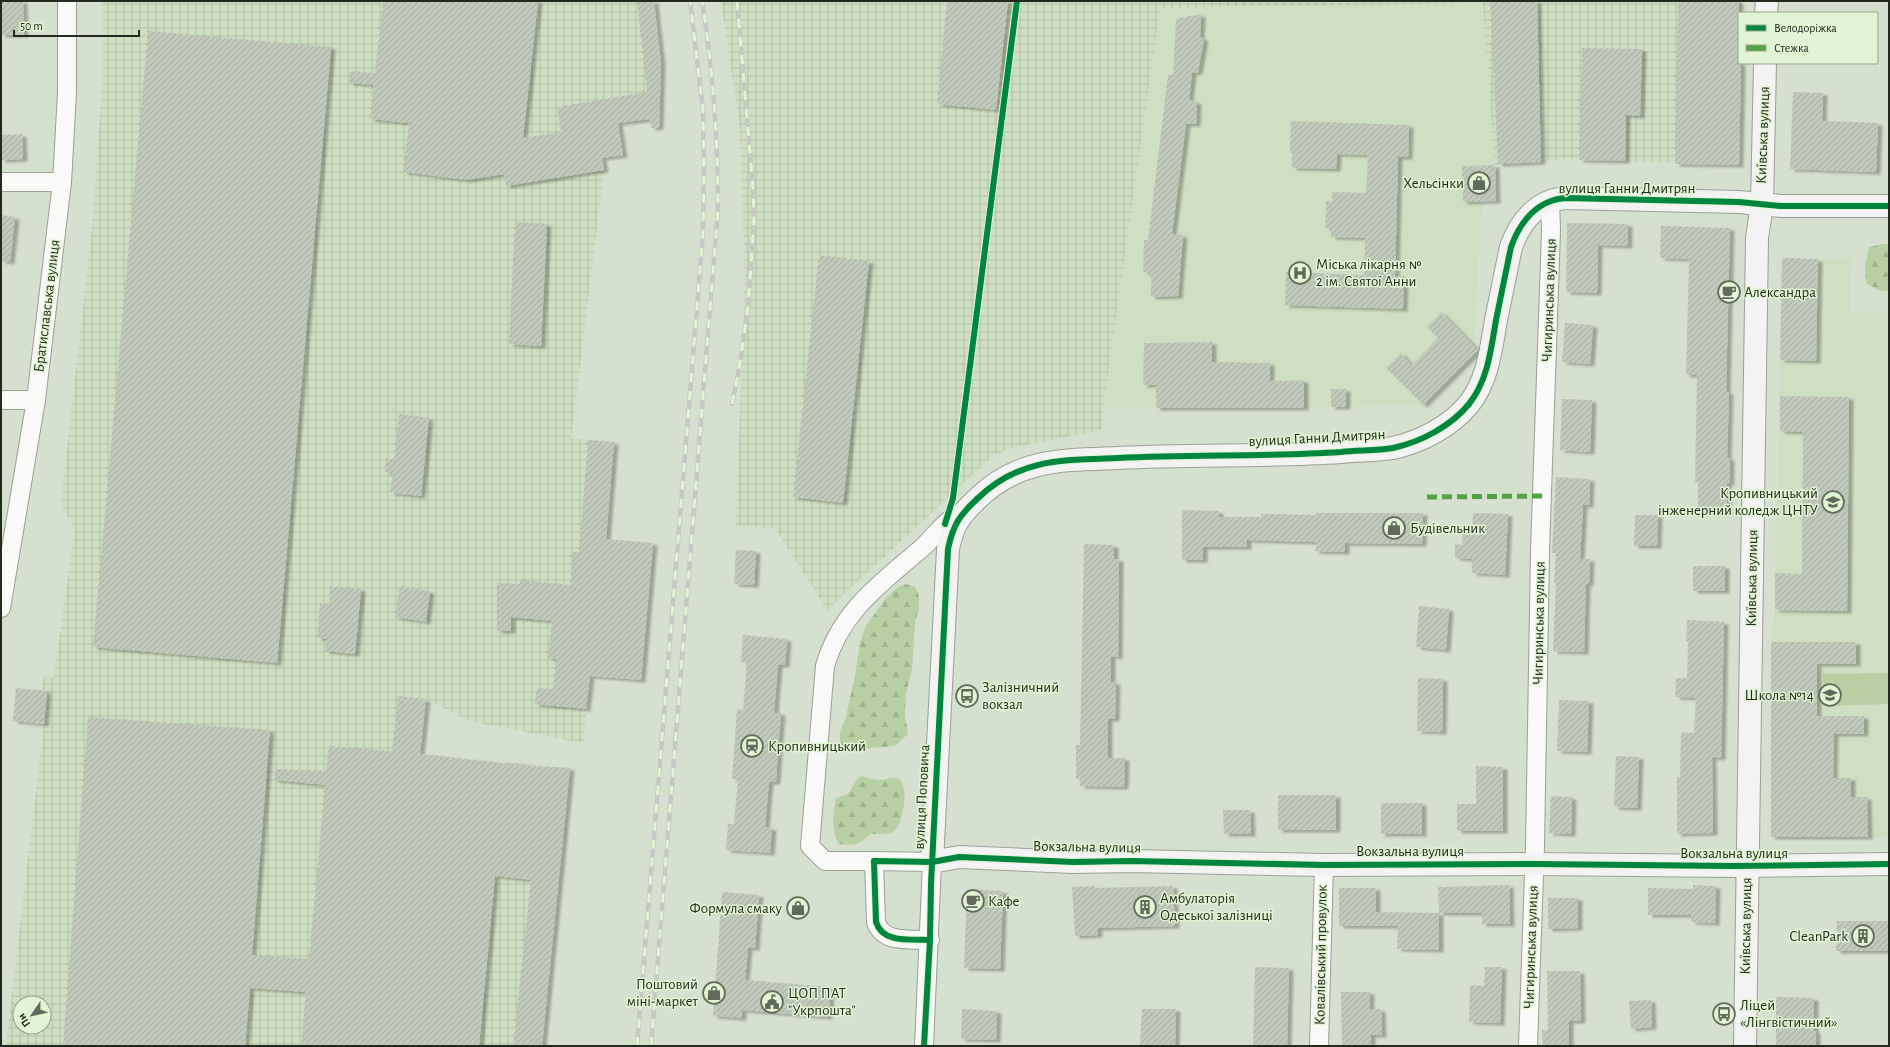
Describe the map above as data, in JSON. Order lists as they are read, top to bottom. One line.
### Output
{"streets":{"street":["Київська вулиця","вулиця Ганни Дмитрян","Чигиринська вулиця","Братиславська вулиця","вулиця Поповича","Вокзальна вулиця","Ковалівський провулок"]},"crossings":[["Київська вулиця","вулиця Ганни Дмитрян"],["Київська вулиця","Вокзальна вулиця"],["вулиця Ганни Дмитрян","Чигиринська вулиця"],["вулиця Ганни Дмитрян","вулиця Поповича"],["Чигиринська вулиця","Вокзальна вулиця"],["вулиця Поповича","Вокзальна вулиця"],["Вокзальна вулиця","Ковалівський провулок"]],"places":{"shop":["Хельсінки","Будівельник","Формула смаку","Поштовий міні-маркет"],"hospital":["Міська лікарня № 2 ім. Святої Анни"],"cafe":["Александра","Кафе"],"school or university":["Кропивницький інженерний коледж ЦНТУ","Школа №14"],"bus stop":["Залізничний вокзал","Ліцей «Лінгвістичний»"],"station":["Кропивницький"],"building":["Амбулаторія Одеської залізниці","CleanPark"],"public building":["ЦОП ПАТ \"Укрпошта\""]},"legend":["Велодоріжка","Стежка"],"scale_bar":"50 m","north":"bottom left"}
